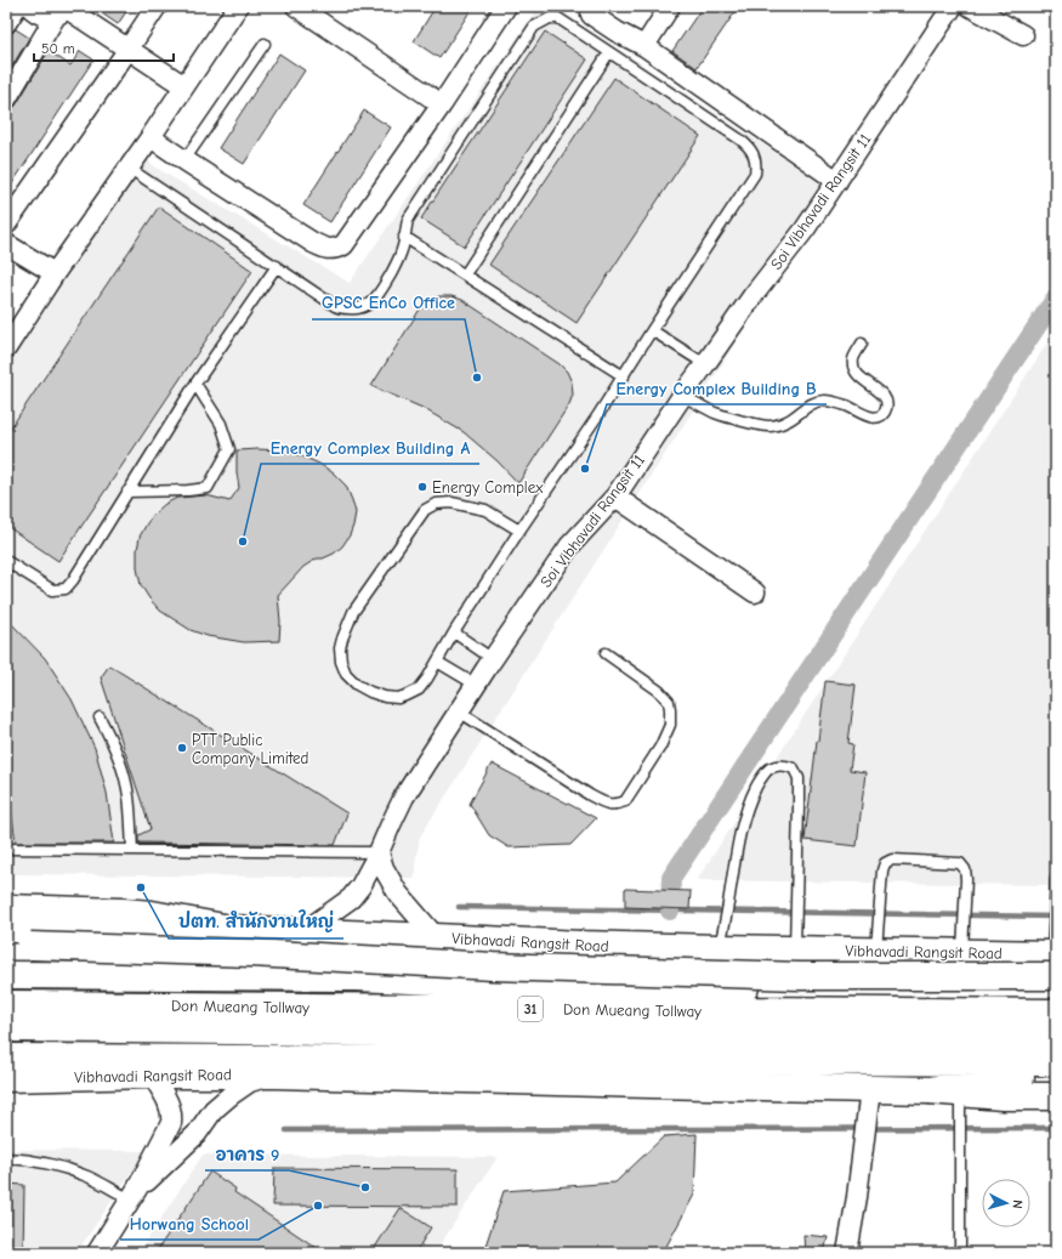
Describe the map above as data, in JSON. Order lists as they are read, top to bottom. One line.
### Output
{"streets":{"main road":["Vibhavadi Rangsit Road","Don Mueang Tollway","31"],"street":["Soi Vibhavadi Rangsit 11"]},"crossings":[["Soi Vibhavadi Rangsit 11","Vibhavadi Rangsit Road"]],"places":["GPSC EnCo Office","Energy Complex Building B","Energy Complex","Energy Complex Building A","PTT Public Company Limited","ปตท. สำนักงานใหญ่","อาคาร 9","Horwang School"],"scale_bar":"50 m","north":"right"}
